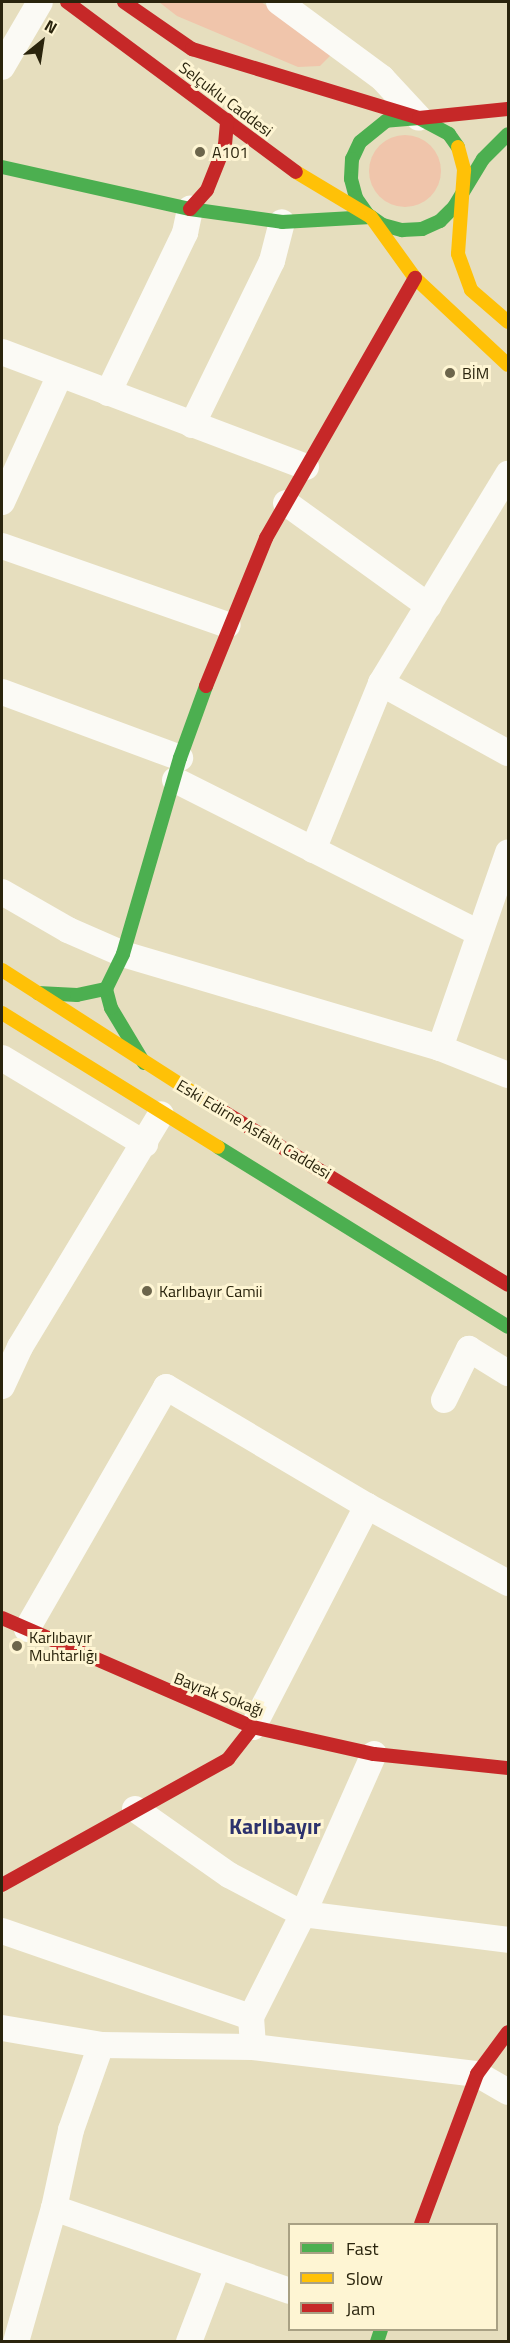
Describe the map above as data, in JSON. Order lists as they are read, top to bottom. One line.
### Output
{"streets":{"main road":["Selçuklu Caddesi","Eski Edirne Asfaltı Caddesi","Bayrak Sokağı"]},"districts":["Karlıbayır"],"places":["A101","BİM","Karlıbayır Camii","Karlıbayır Muhtarlığı"],"legend":["Fast","Slow","Jam"],"north":"top right"}
